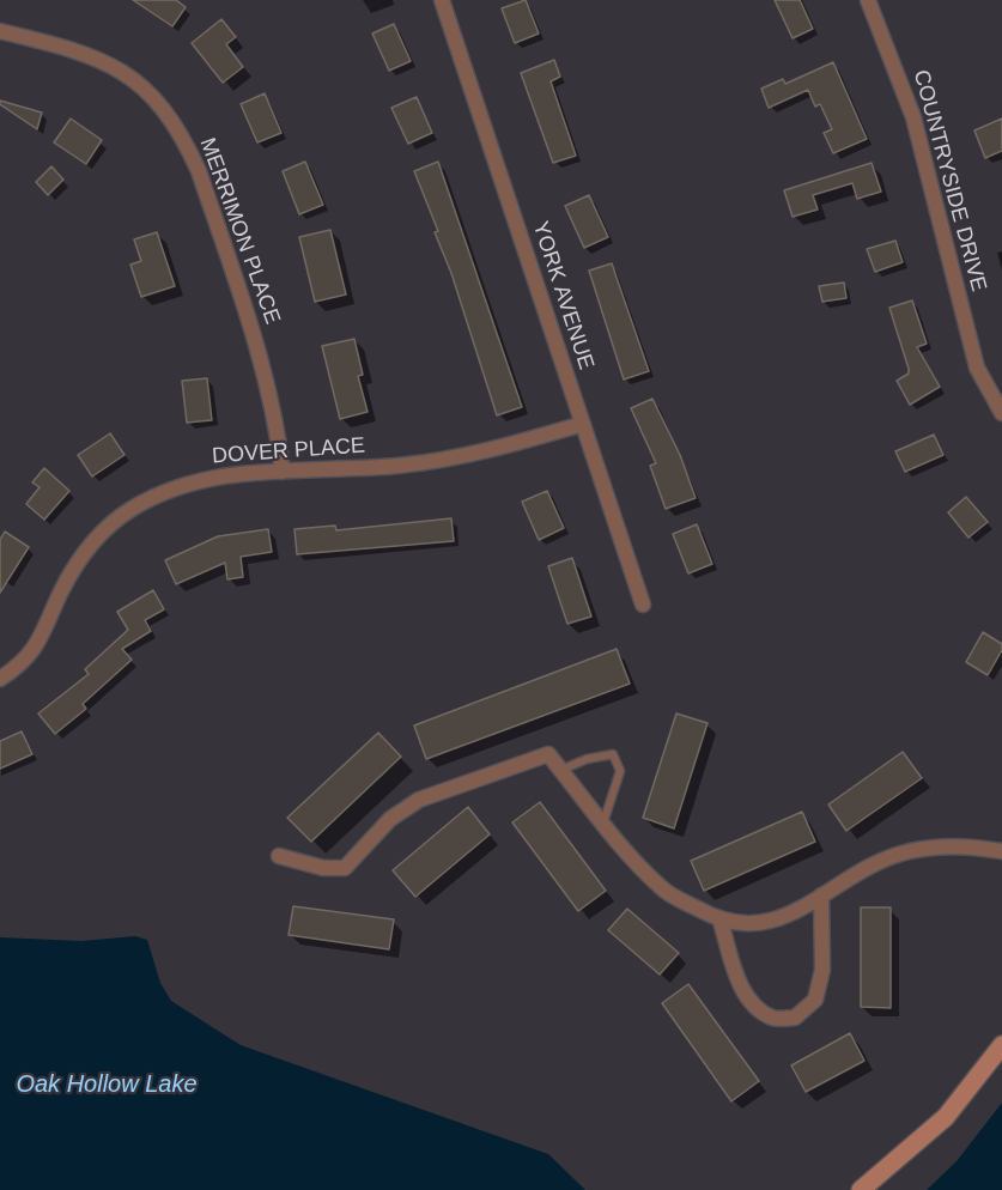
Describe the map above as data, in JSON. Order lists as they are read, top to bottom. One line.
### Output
{"streets":{"street":["COUNTRYSIDE DRIVE","MERRIMON PLACE","YORK AVENUE","DOVER PLACE"]},"crossings":[["MERRIMON PLACE","DOVER PLACE"],["YORK AVENUE","DOVER PLACE"]],"water":["Oak Hollow Lake"]}
